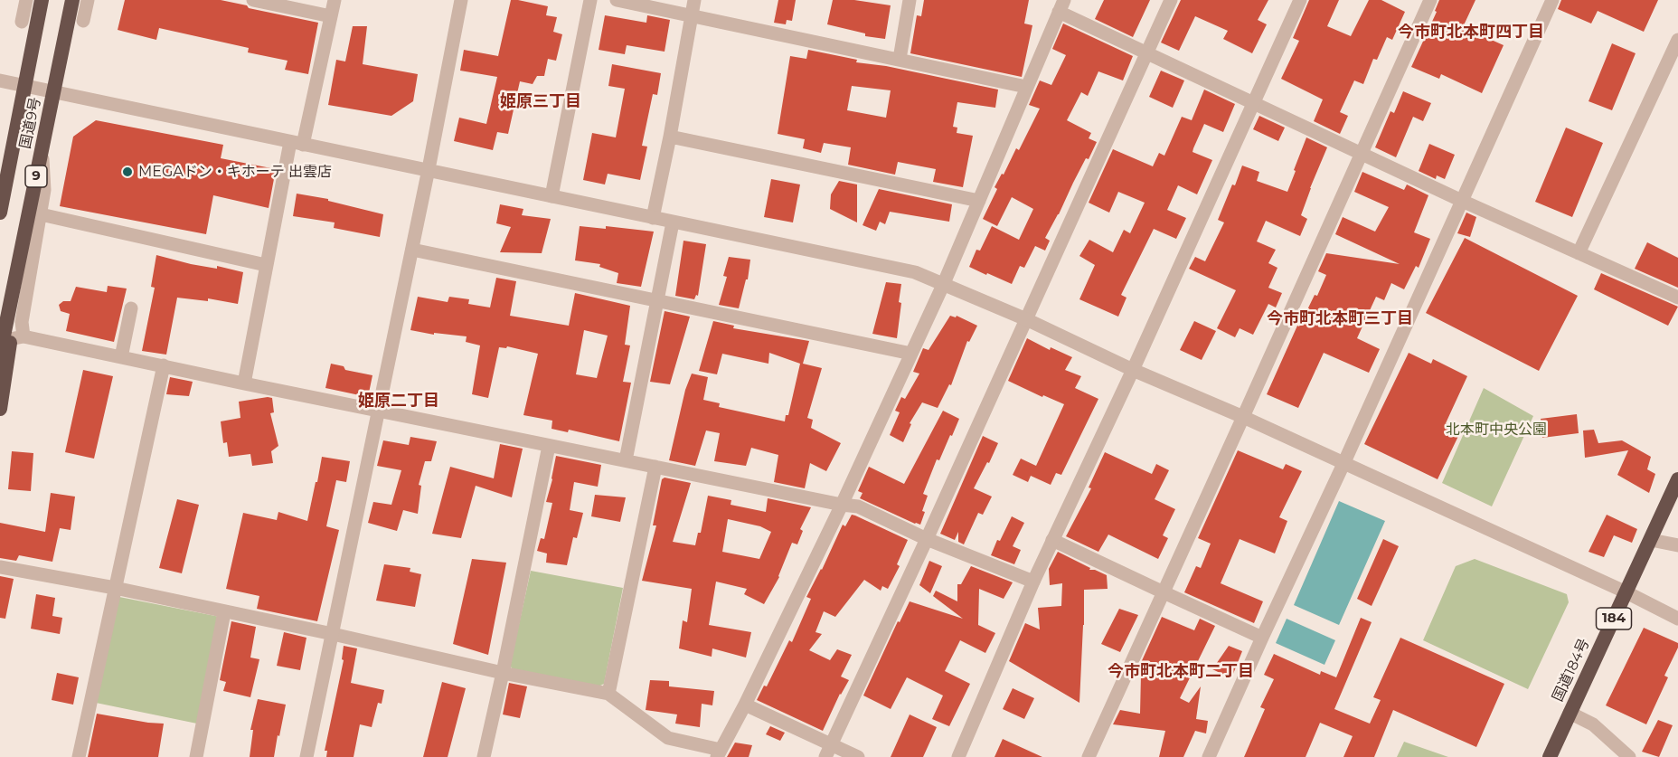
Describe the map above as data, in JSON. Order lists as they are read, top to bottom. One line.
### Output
{"streets":{"highway":["国道9号","9","184","国道184号"]},"districts":["今市町北本町四丁目","姫原三丁目","今市町北本町三丁目","姫原二丁目","今市町北本町二丁目"],"parks":["北本町中央公園"],"places":["MEGAドン・キホーテ 出雲店"]}
